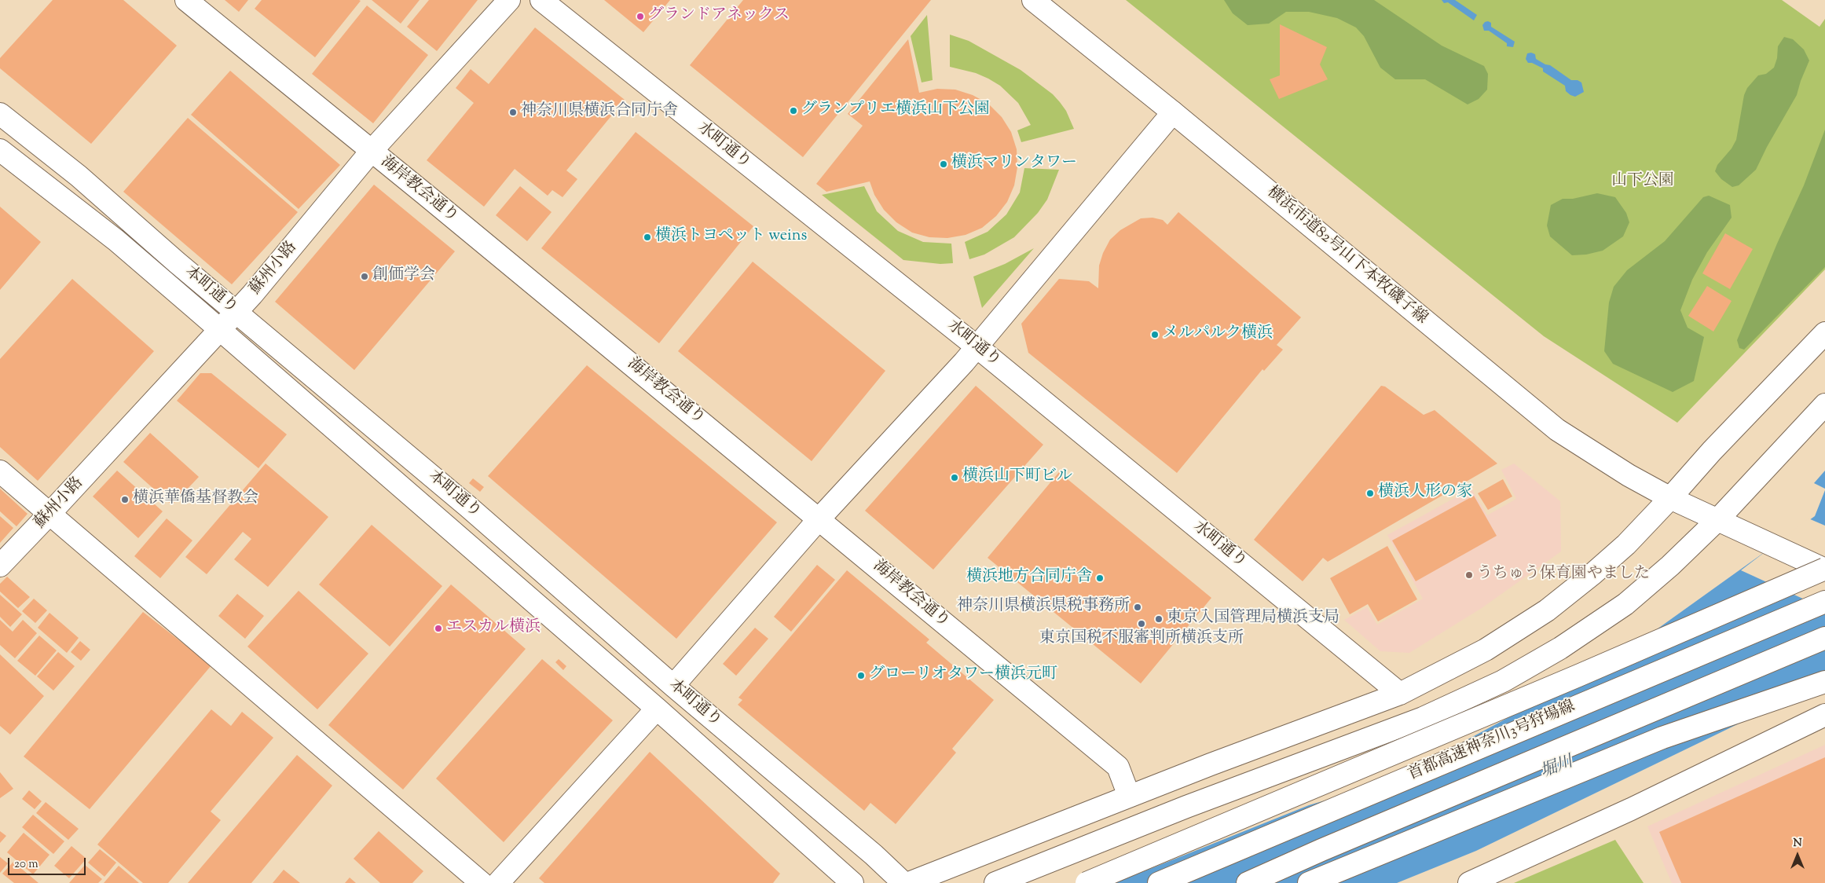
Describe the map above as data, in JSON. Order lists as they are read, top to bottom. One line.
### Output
{"streets":{"main road":["水町通り","海岸教会通り","横浜市道82号山下本牧磯子線","蘇州小路","本町通り","首都高速神奈川3号狩場線"]},"crossings":[["海岸教会通り","蘇州小路"],["蘇州小路","本町通り"]],"water":["堀川"],"parks":["山下公園"],"places":["グランドアネックス","グランプリエ横浜山下公園","神奈川県横浜合同庁舎","横浜マリンタワー","横浜トヨペット weins","創価学会","メルパルク横浜","横浜山下町ビル","横浜人形の家","横浜華僑基督教会","うちゅう保育園やました","横浜地方合同庁舎","神奈川県横浜県税事務所","東京入国管理局横浜支局","東京国税不服審判所横浜支所","エスカル横浜","グローリオタワー横浜元町"],"scale_bar":"20 m","north":"top"}
